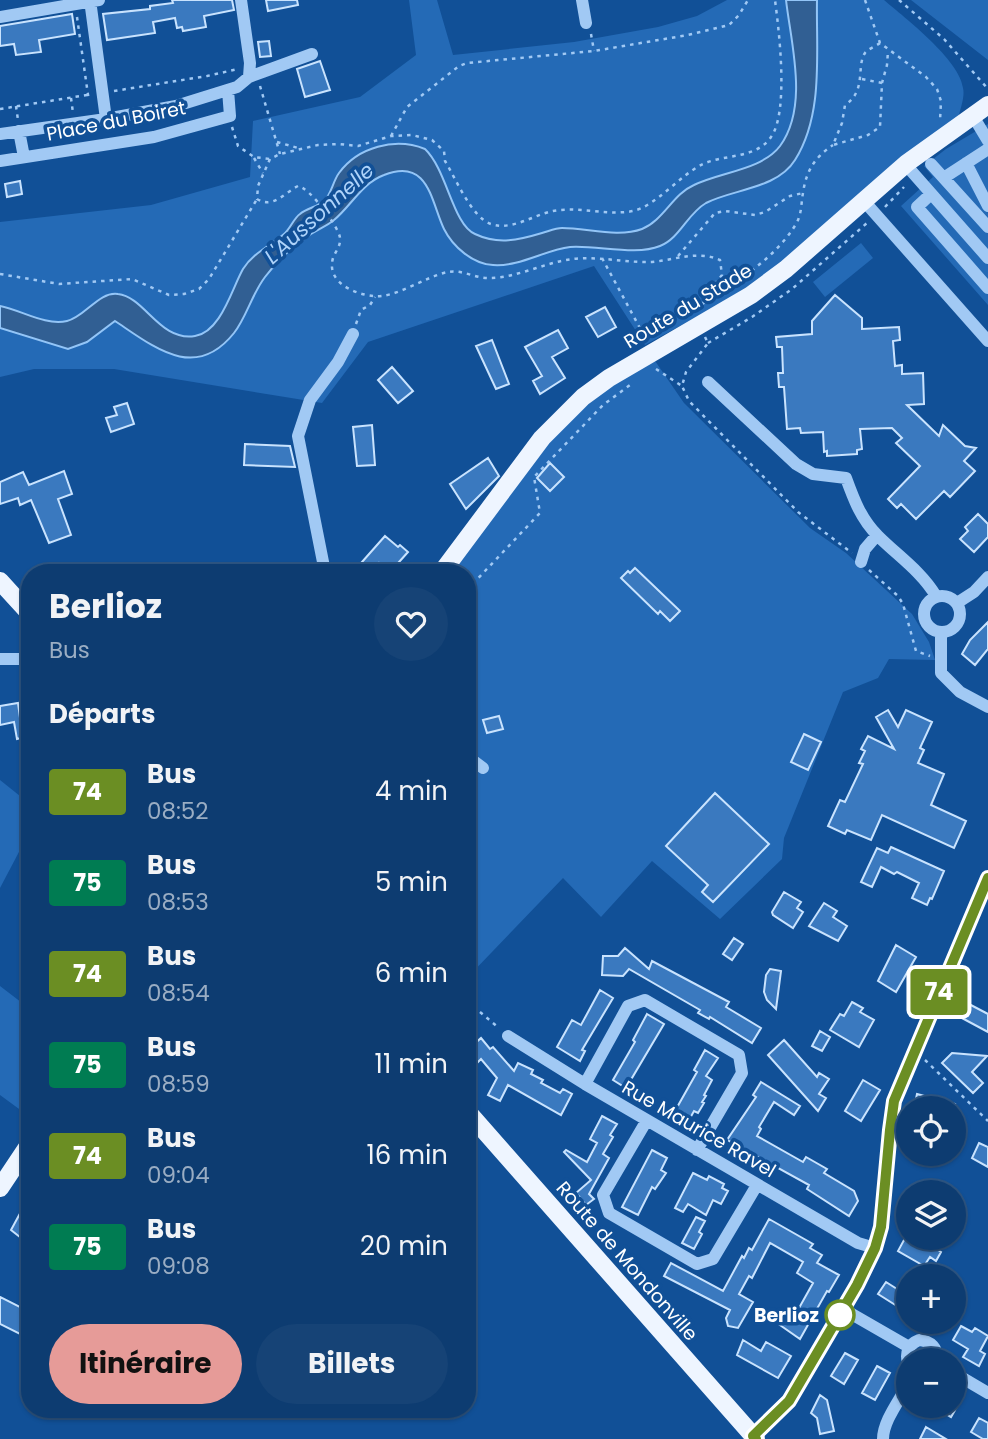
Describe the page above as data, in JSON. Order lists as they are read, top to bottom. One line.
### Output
{"streets":{"main road":["Route du Stade","Route de Mondonville"],"street":["Place du Boiret","Rue Maurice Ravel"]},"water":["L'Aussonnelle"],"places":["Berlioz"],"lines":["bus line 74"],"page":{"on_map":"74","heading":[["Berlioz","Bus"],"Départs"],"list":[{"mark":"74","name":"Bus","note":"08:52","value":"4 min"},{"mark":"75","name":"Bus","note":"08:53","value":"5 min"},{"mark":"74","name":"Bus","note":"08:54","value":"6 min"},{"mark":"75","name":"Bus","note":"08:59","value":"11 min"},{"mark":"74","name":"Bus","note":"09:04","value":"16 min"},{"mark":"75","name":"Bus","note":"09:08","value":"20 min"}],"map_buttons":["+","−"],"buttons":["Itinéraire","Billets"]}}
